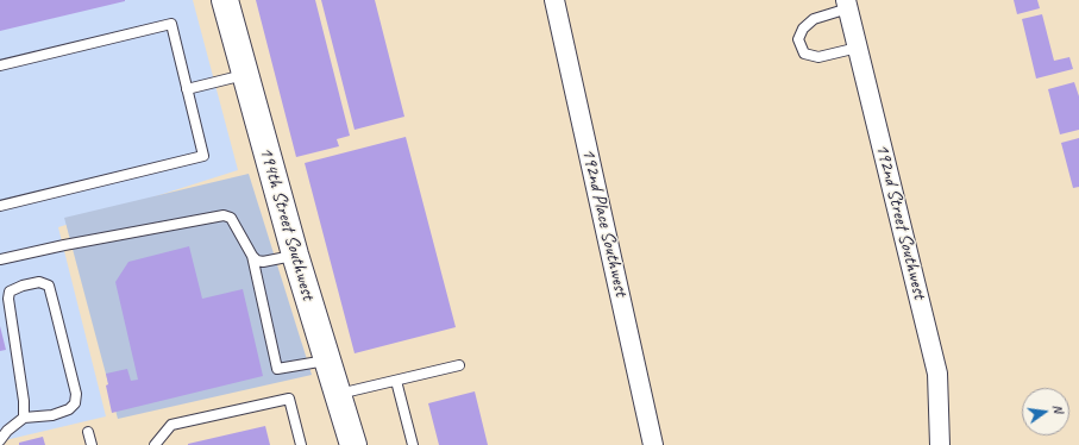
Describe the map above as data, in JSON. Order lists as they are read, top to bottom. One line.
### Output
{"streets":{"street":["192nd Street Southwest","192nd Place Southwest","194th Street Southwest"]},"north":"right"}
